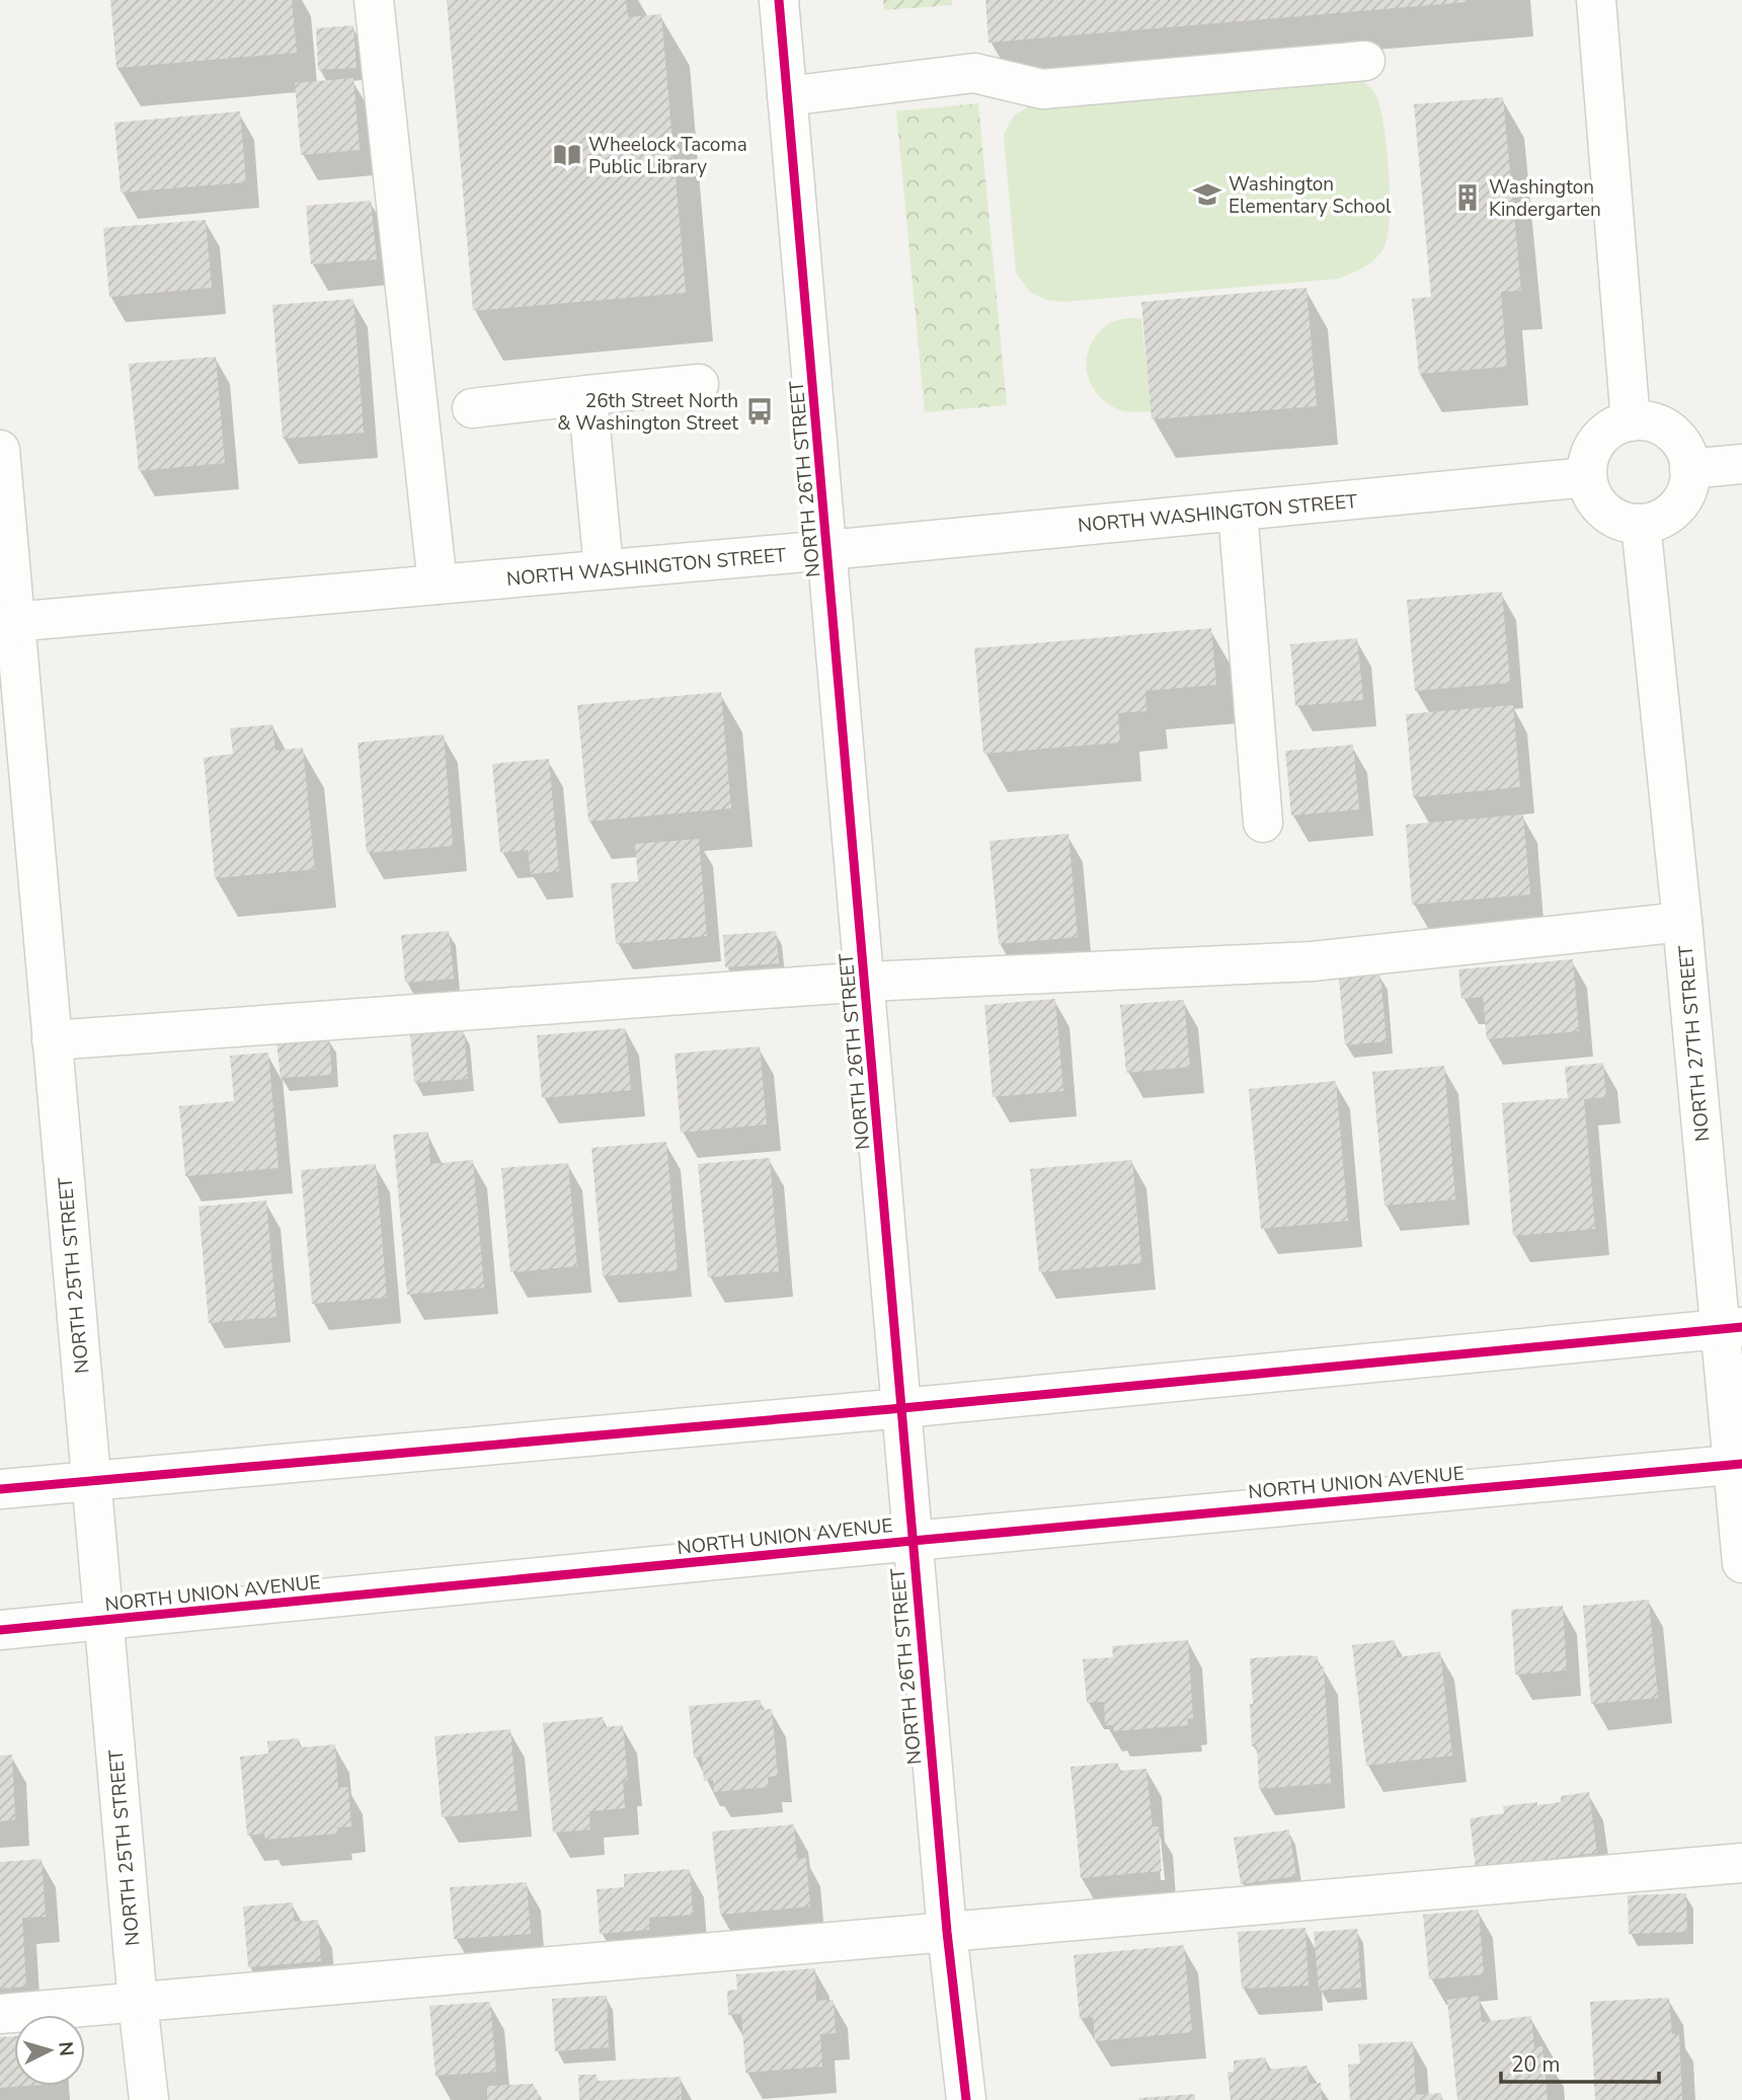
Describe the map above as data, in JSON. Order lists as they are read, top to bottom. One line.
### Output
{"streets":{"street":["NORTH 26TH STREET","NORTH WASHINGTON STREET","NORTH 27TH STREET","NORTH 25TH STREET","NORTH UNION AVENUE"]},"crossings":[["NORTH 26TH STREET","NORTH WASHINGTON STREET"],["NORTH 26TH STREET","NORTH UNION AVENUE"],["NORTH WASHINGTON STREET","NORTH 27TH STREET"],["NORTH WASHINGTON STREET","NORTH 25TH STREET"],["NORTH 27TH STREET","NORTH UNION AVENUE"],["NORTH 25TH STREET","NORTH UNION AVENUE"]],"places":{"library":["Wheelock Tacoma Public Library"],"school or university":["Washington Elementary School"],"building":["Washington Kindergarten"],"bus stop":["26th Street North & Washington Street"]},"scale_bar":"20 m","north":"right"}
